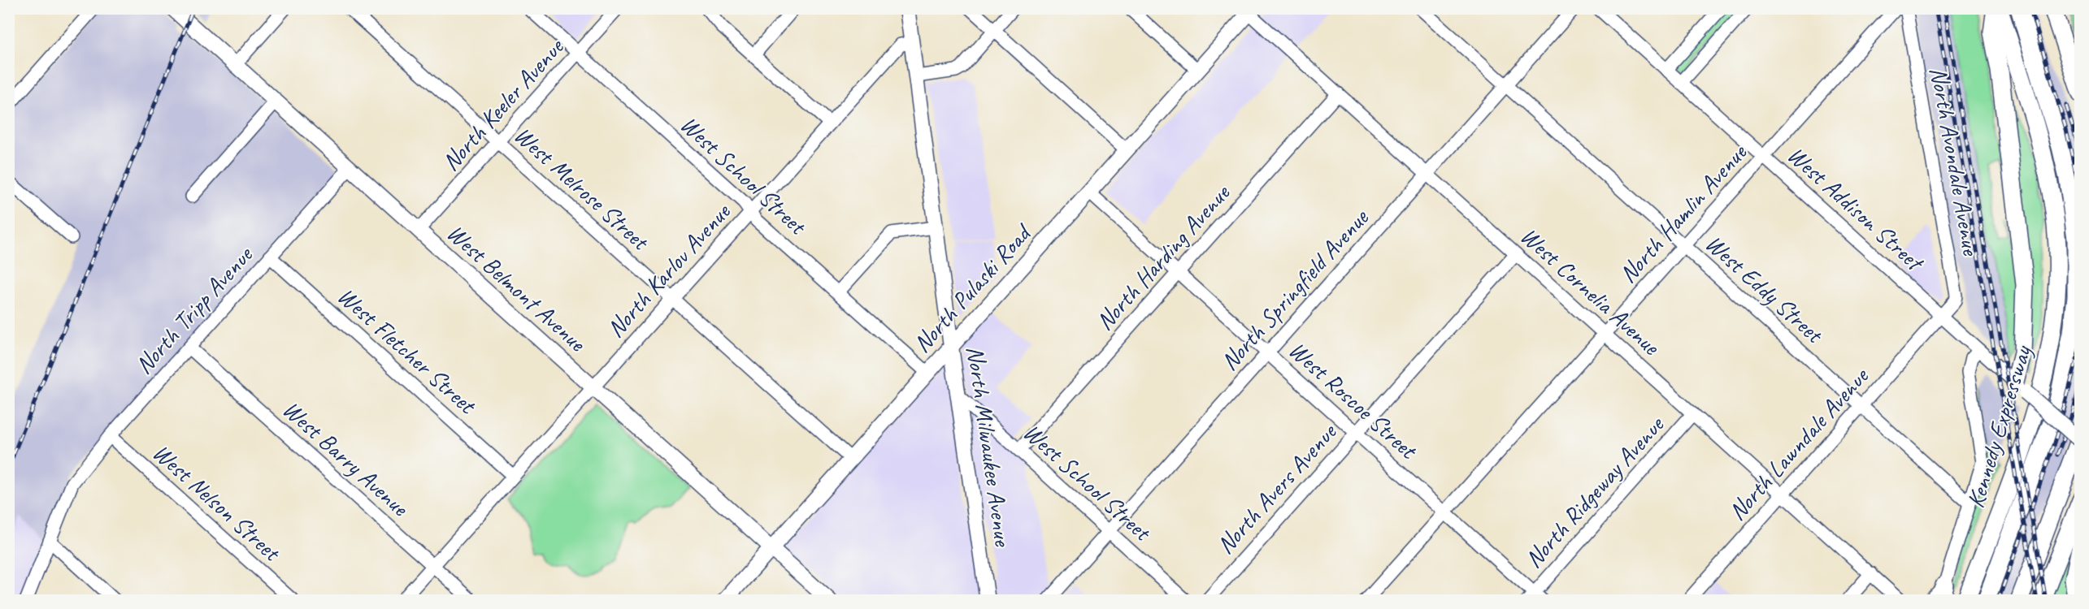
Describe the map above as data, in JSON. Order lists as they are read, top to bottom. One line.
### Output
{"streets":{"highway":["Kennedy Expressway"],"main road":["West Addison Street","West Belmont Avenue","North Pulaski Road","North Milwaukee Avenue"],"street":["North Keeler Avenue","North Avondale Avenue","West School Street","West Melrose Street","North Hamlin Avenue","North Harding Avenue","North Karlov Avenue","West Eddy Street","North Springfield Avenue","West Cornelia Avenue","North Tripp Avenue","West Fletcher Street","West Roscoe Street","North Lawndale Avenue","West Barry Avenue","North Avers Avenue","North Ridgeway Avenue","West Nelson Street"]},"crossings":[["North Keeler Avenue","West School Street"],["North Keeler Avenue","West Melrose Street"],["North Keeler Avenue","West Belmont Avenue"],["North Avondale Avenue","West Addison Street"],["North Avondale Avenue","North Lawndale Avenue"],["West School Street","North Harding Avenue"],["West School Street","North Karlov Avenue"],["West School Street","North Pulaski Road"],["West School Street","North Springfield Avenue"],["West School Street","North Milwaukee Avenue"],["West Melrose Street","North Karlov Avenue"],["West Melrose Street","North Pulaski Road"],["West Addison Street","North Hamlin Avenue"],["West Addison Street","North Lawndale Avenue"],["North Hamlin Avenue","West Eddy Street"],["North Hamlin Avenue","West Cornelia Avenue"],["North Hamlin Avenue","West Roscoe Street"],["North Harding Avenue","West Cornelia Avenue"],["North Harding Avenue","West Roscoe Street"],["North Karlov Avenue","West Belmont Avenue"],["North Karlov Avenue","West Fletcher Street"],["North Karlov Avenue","North Milwaukee Avenue"],["North Karlov Avenue","West Barry Avenue"],["West Belmont Avenue","North Pulaski Road"],["West Belmont Avenue","North Tripp Avenue"],["West Eddy Street","North Springfield Avenue"],["West Eddy Street","North Lawndale Avenue"],["North Pulaski Road","West Cornelia Avenue"],["North Pulaski Road","West Roscoe Street"],["North Pulaski Road","North Milwaukee Avenue"],["North Springfield Avenue","West Cornelia Avenue"],["North Springfield Avenue","West Roscoe Street"],["West Cornelia Avenue","North Lawndale Avenue"],["West Cornelia Avenue","North Avers Avenue"],["West Cornelia Avenue","North Ridgeway Avenue"],["North Tripp Avenue","West Fletcher Street"],["North Tripp Avenue","West Barry Avenue"],["North Tripp Avenue","West Nelson Street"],["West Roscoe Street","North Avers Avenue"],["West Roscoe Street","North Ridgeway Avenue"]]}
